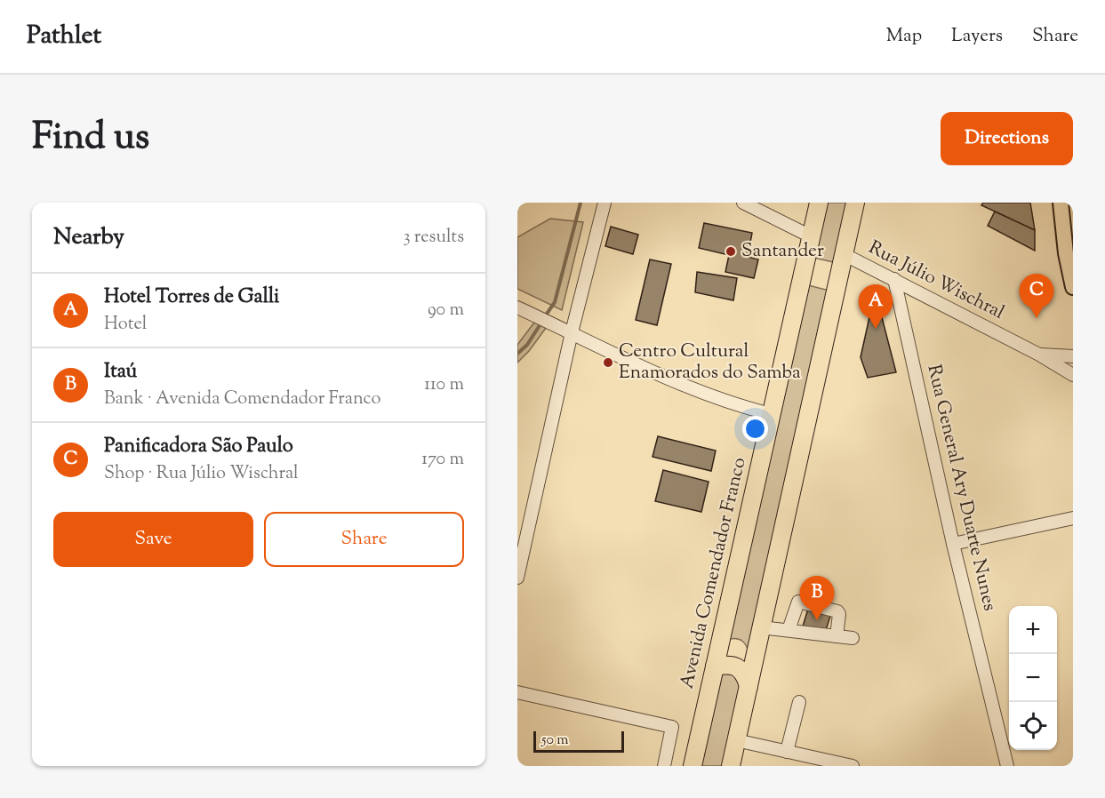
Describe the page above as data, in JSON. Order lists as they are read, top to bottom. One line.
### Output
{"streets":{"highway":["Avenida Comendador Franco"],"street":["Rua Júlio Wischral","Rua General Ary Duarte Nunes"]},"crossings":[["Rua Júlio Wischral","Rua General Ary Duarte Nunes"]],"places":["Santander","Centro Cultural Enamorados do Samba"],"scale_bar":"50 m","page":{"header":"Pathlet","nav":["Map","Layers","Share"],"title":"Find us","buttons":["Directions",["Save","Share"]],"heading":["Nearby","3 results"],"list":[{"mark":"A","name":"Hotel Torres de Galli","note":"Hotel","value":"90 m"},{"mark":"B","name":"Itaú","note":"Bank · Avenida Comendador Franco","value":"110 m"},{"mark":"C","name":"Panificadora São Paulo","note":"Shop · Rua Júlio Wischral","value":"170 m"}],"pins":["C","A","B"],"map_buttons":["+","−"],"scale":"50 m"}}
